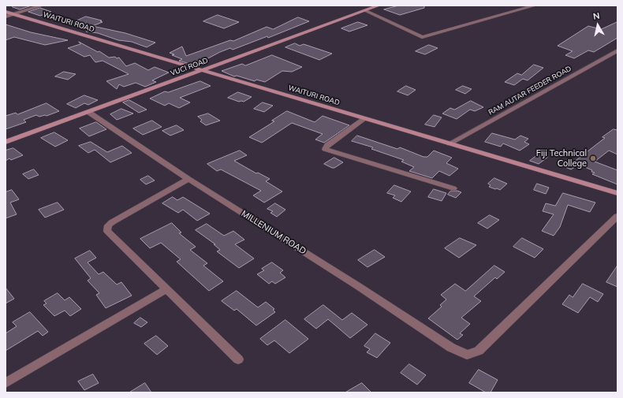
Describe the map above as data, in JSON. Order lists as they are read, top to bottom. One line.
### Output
{"streets":{"main road":["WAITURI ROAD","VUCI ROAD"],"street":["RAM AUTAR FEEDER ROAD","MILLENIUM ROAD"]},"crossings":[["WAITURI ROAD","VUCI ROAD"],["WAITURI ROAD","RAM AUTAR FEEDER ROAD"],["VUCI ROAD","MILLENIUM ROAD"]],"places":["Fiji Technical College"],"north":"top"}
